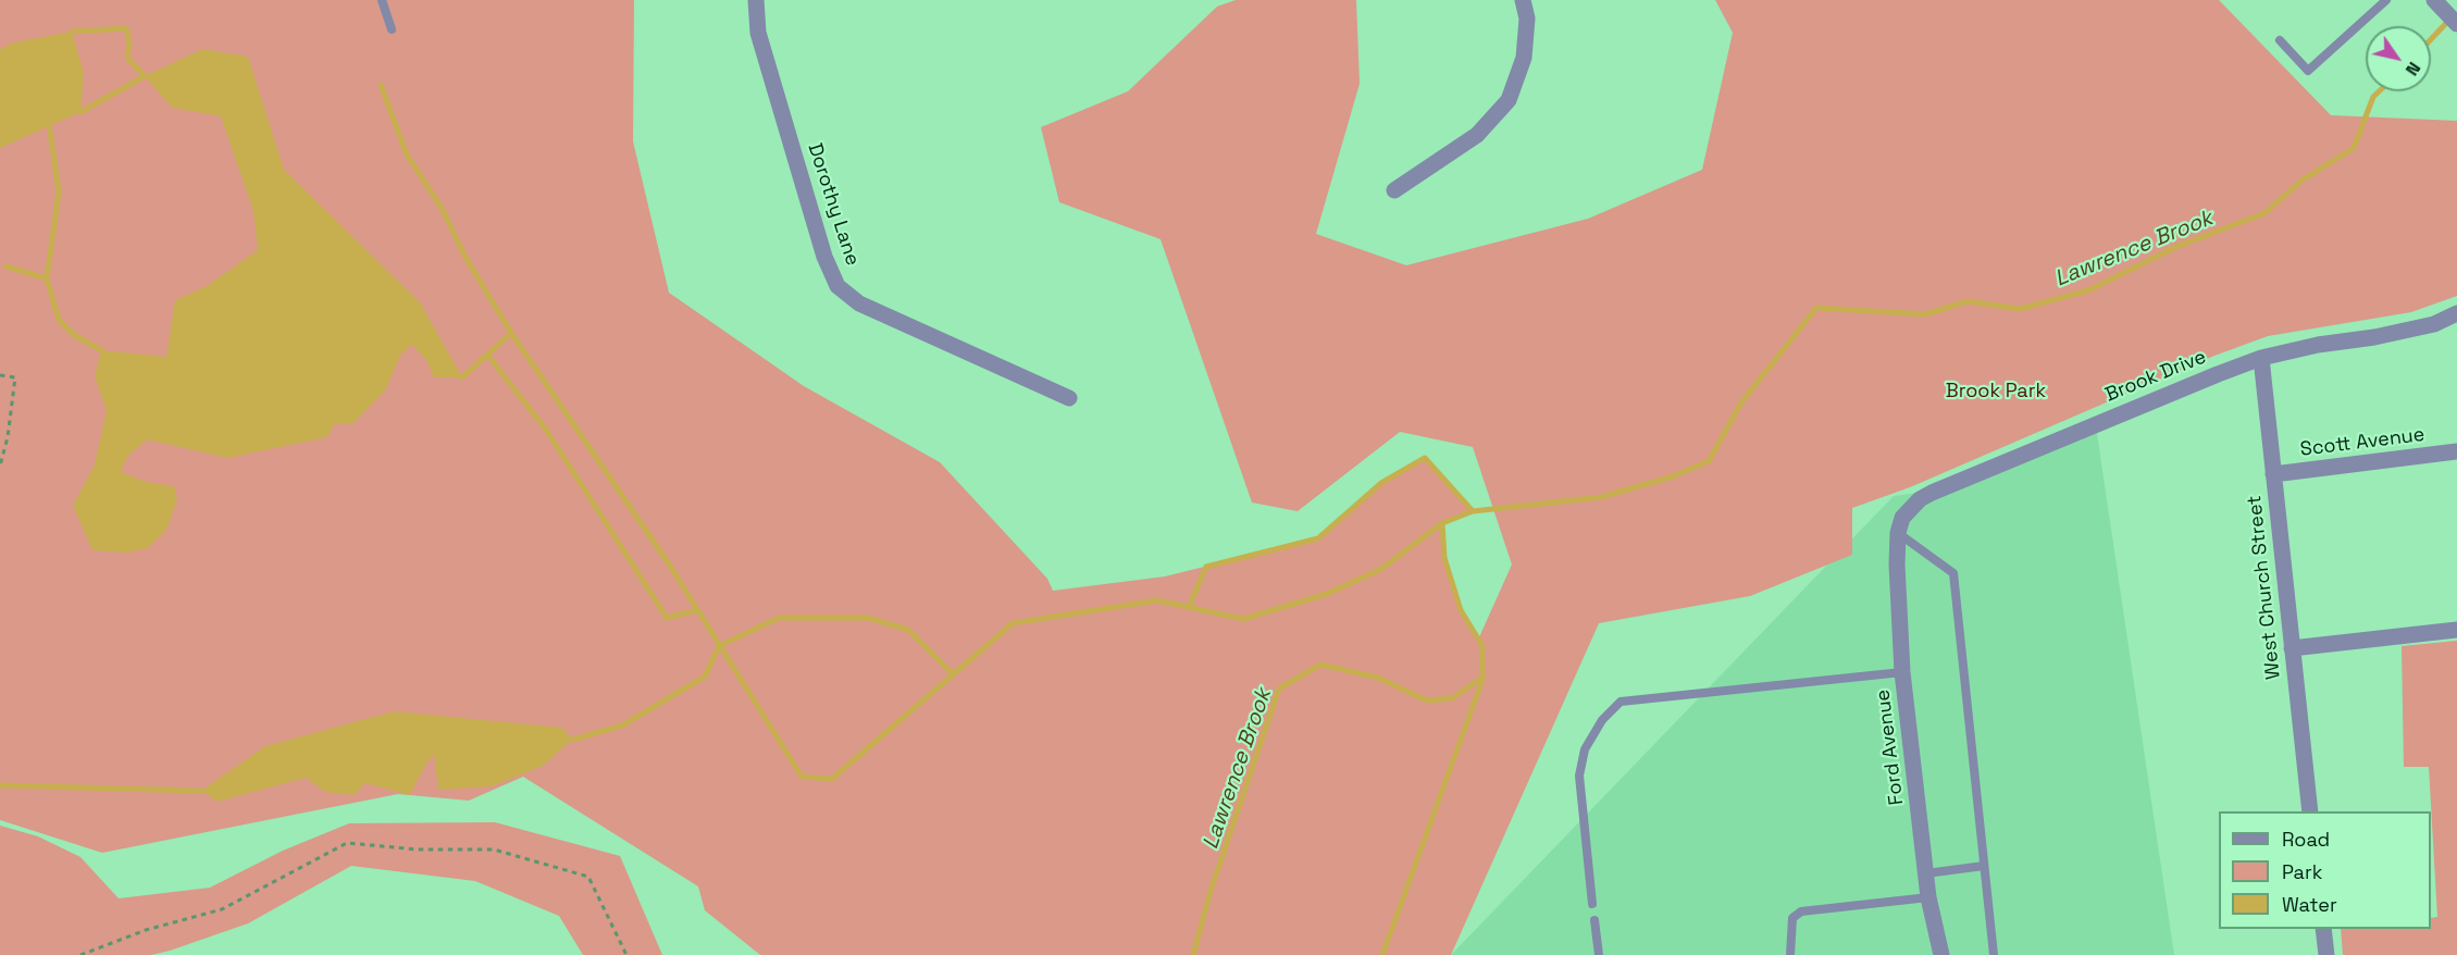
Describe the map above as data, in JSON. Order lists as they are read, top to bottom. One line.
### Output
{"streets":{"street":["Dorothy Lane","Brook Drive","Scott Avenue","West Church Street","Ford Avenue"]},"crossings":[["Brook Drive","West Church Street"],["Brook Drive","Ford Avenue"],["Scott Avenue","West Church Street"]],"water":["Lawrence Brook"],"parks":["Brook Park"],"legend":["Road","Park","Water"],"north":"bottom right"}
